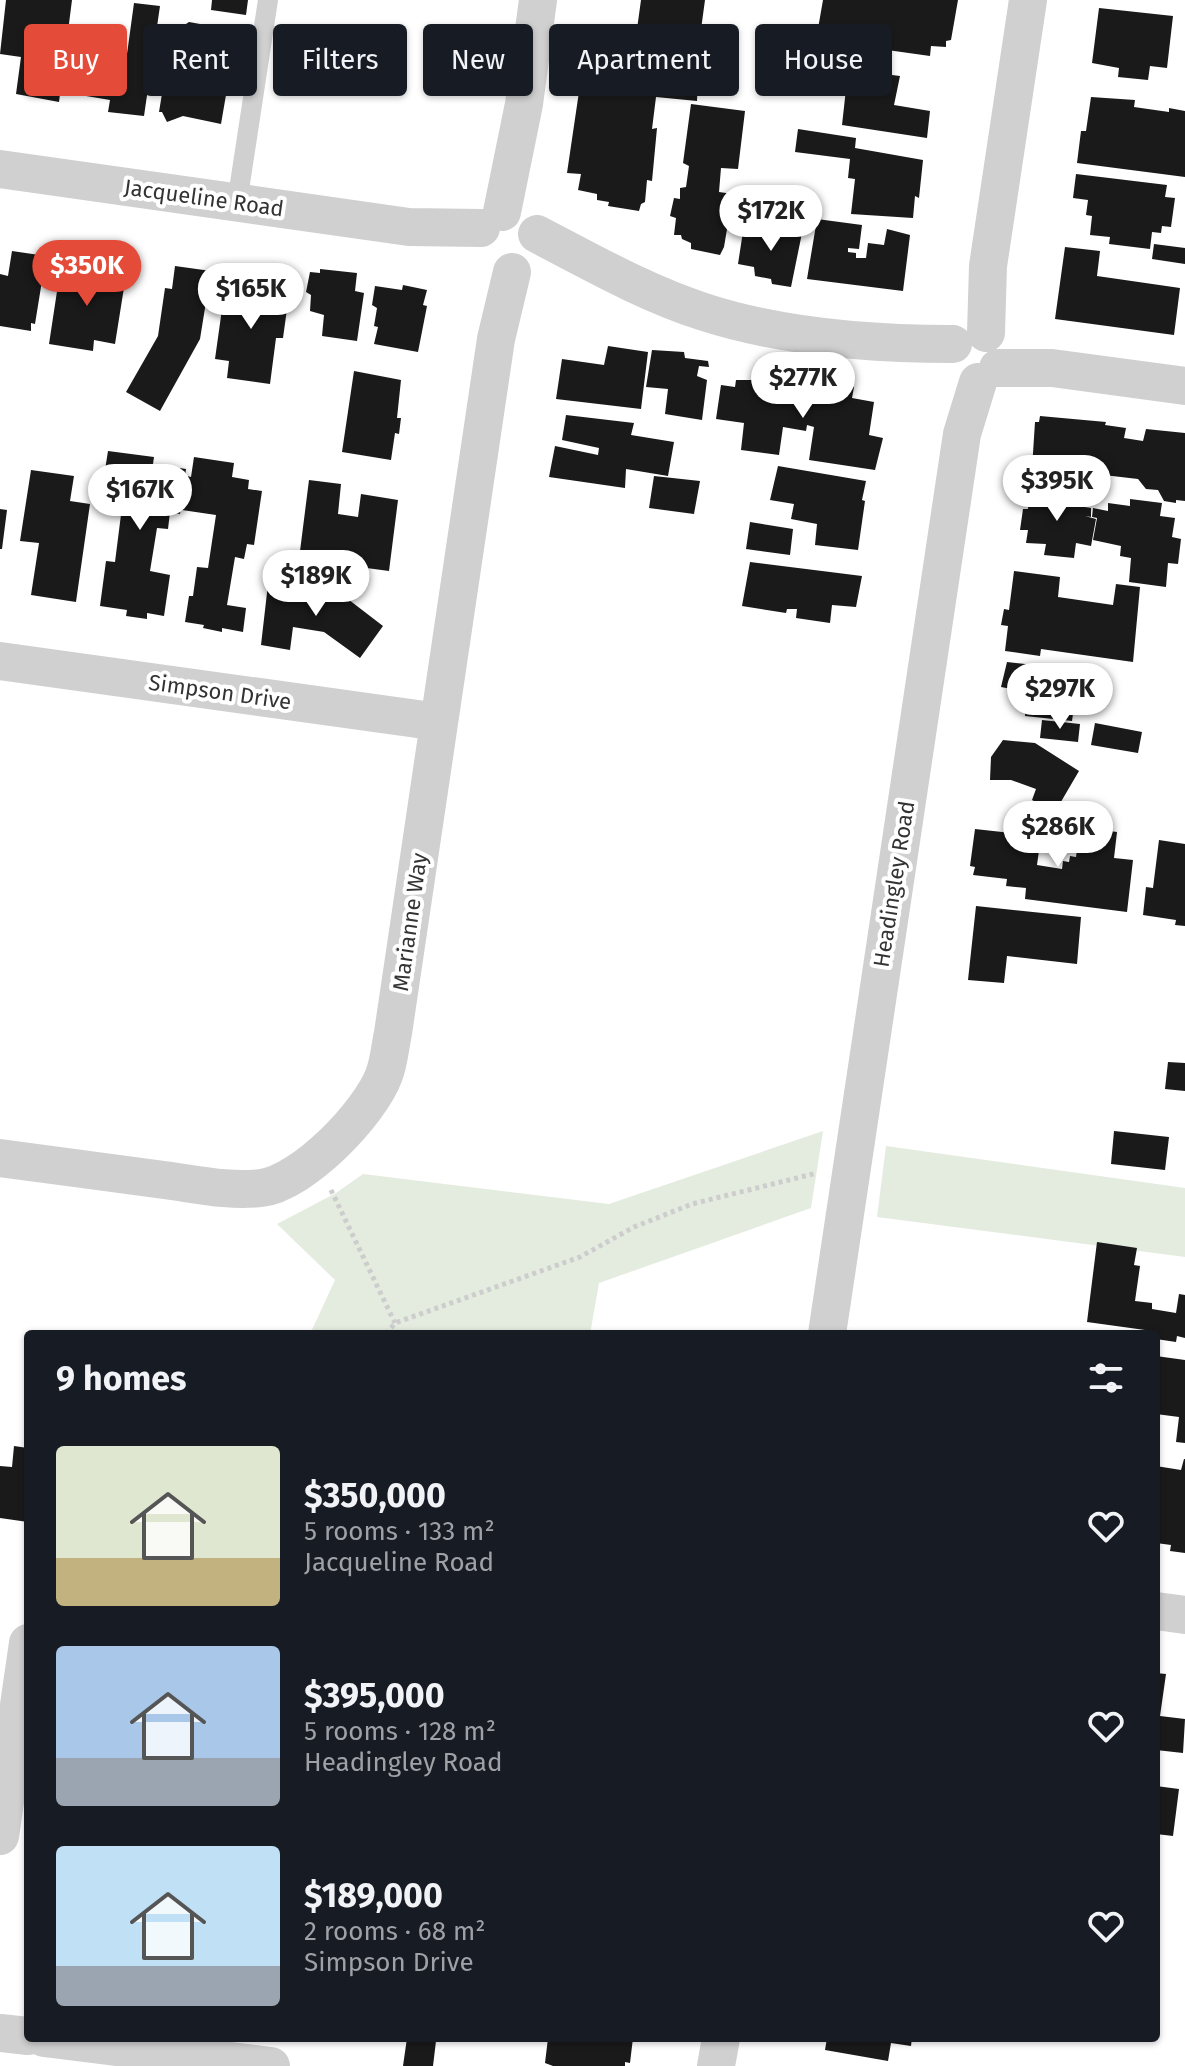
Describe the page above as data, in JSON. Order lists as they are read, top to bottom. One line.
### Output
{"streets":{"street":["Jacqueline Road","Simpson Drive","Headingley Road","Marianne Way"]},"crossings":[["Jacqueline Road","Headingley Road"],["Jacqueline Road","Marianne Way"],["Simpson Drive","Marianne Way"]],"page":{"chip":["Buy","Rent","Filters","New","Apartment","House"],"price":["$172K","$350K","$165K","$277K","$395K","$167K","$189K","$297K","$286K"],"heading":"9 homes","list":[{"name":"$350,000","note":"5 rooms · 133 m² · Jacqueline Road"},{"name":"$395,000","note":"5 rooms · 128 m² · Headingley Road"},{"name":"$189,000","note":"2 rooms · 68 m² · Simpson Drive"}]}}
